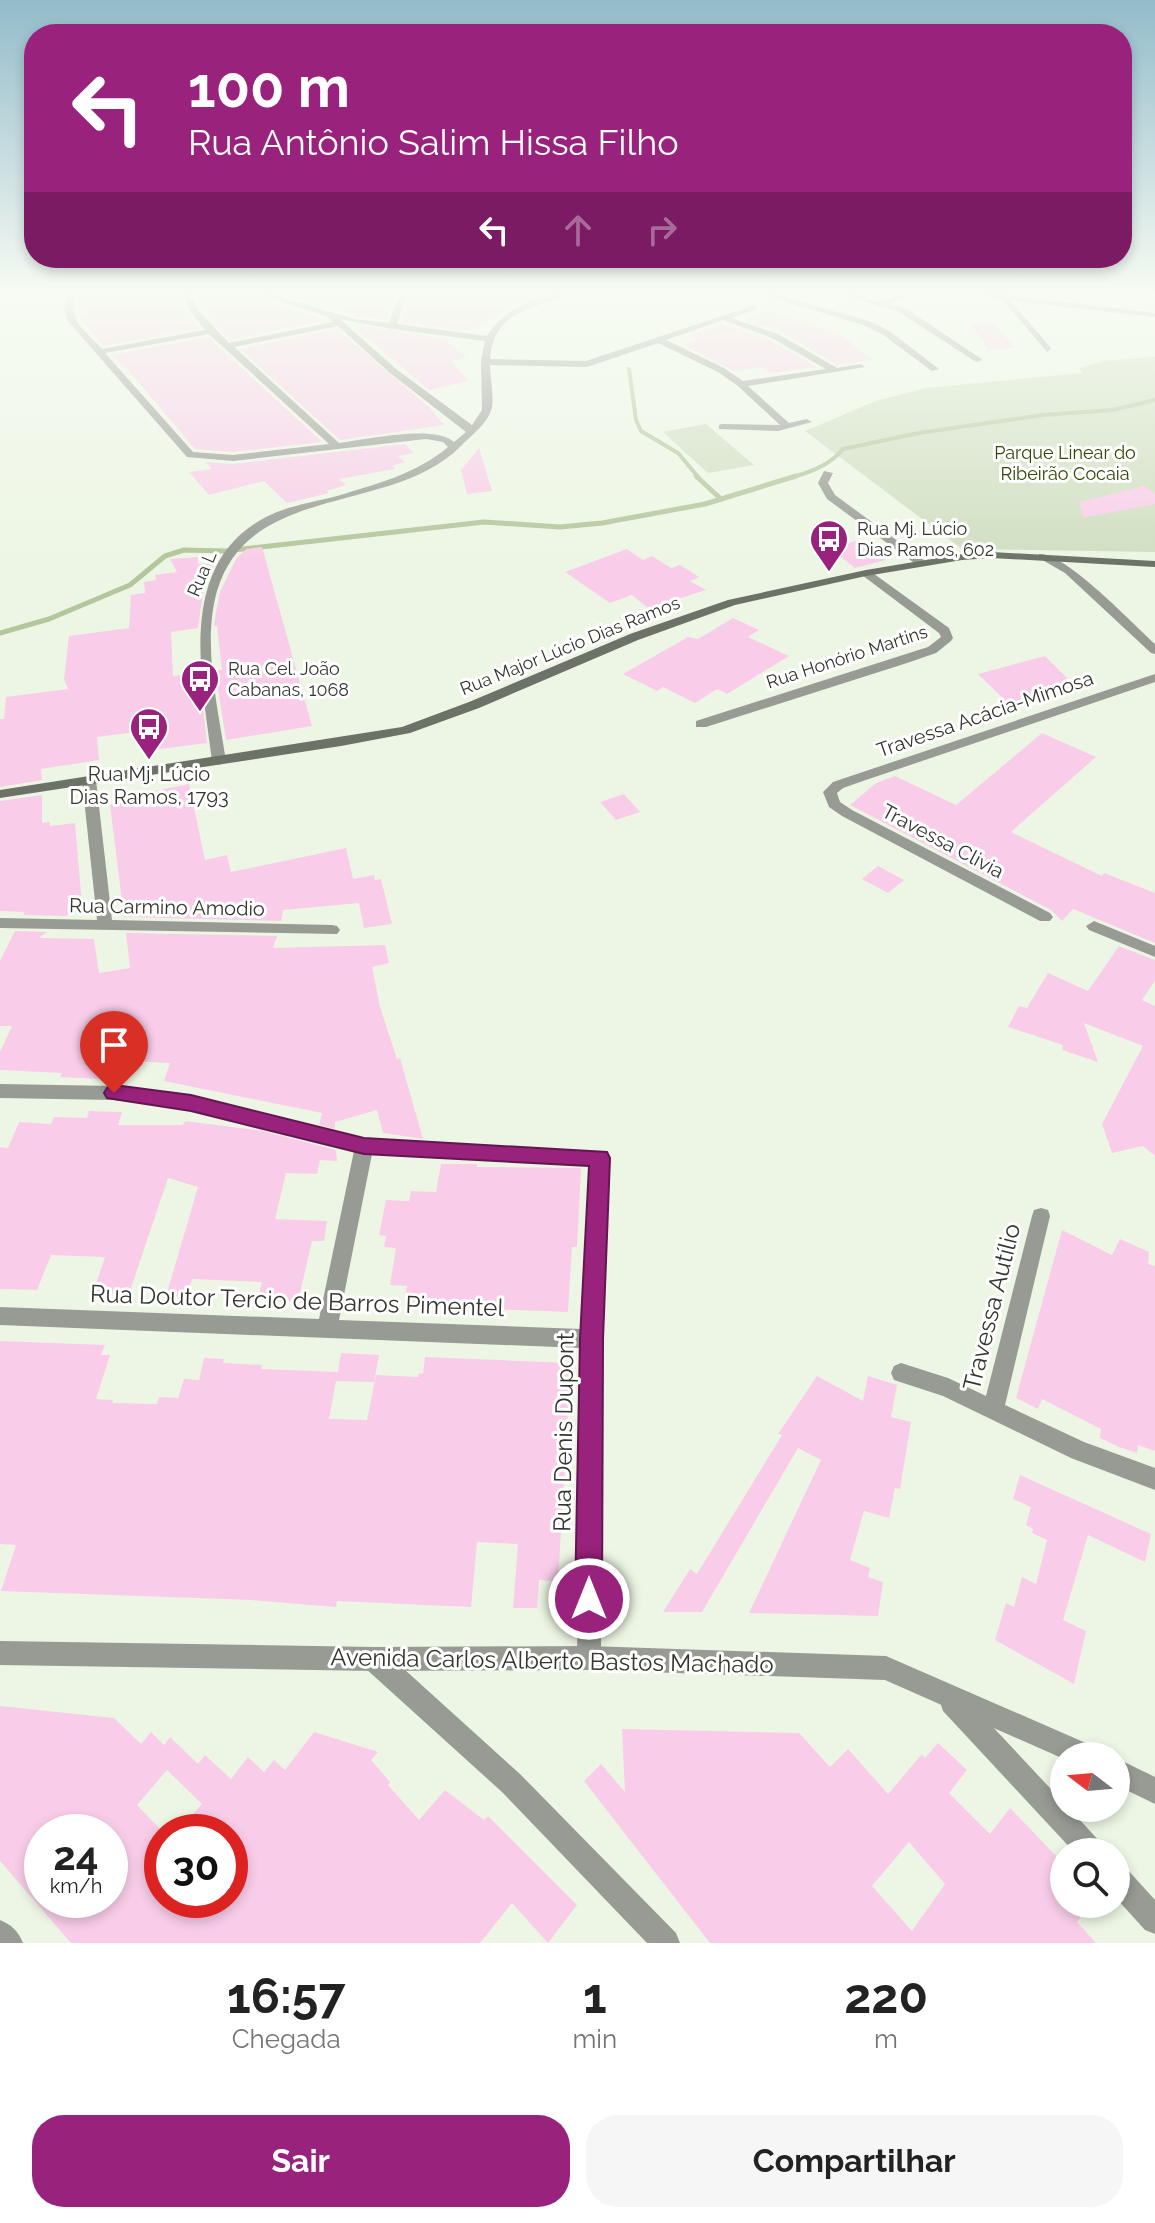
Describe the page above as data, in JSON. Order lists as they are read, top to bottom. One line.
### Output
{"streets":{"main road":["Rua Major Lúcio Dias Ramos"],"street":["Rua L","Rua Honório Martins","Travessa Acácia-Mimosa","Travessa Clivia","Rua Carmino Amodio","Rua Doutor Tercio de Barros Pimentel","Travessa Autílio","Rua Denis Dupont","Avenida Carlos Alberto Bastos Machado"]},"crossings":[["Rua L","Rua Major Lúcio Dias Ramos"],["Rua Major Lúcio Dias Ramos","Rua Honório Martins"],["Travessa Acácia-Mimosa","Travessa Clivia"],["Rua Doutor Tercio de Barros Pimentel","Rua Denis Dupont"],["Rua Denis Dupont","Avenida Carlos Alberto Bastos Machado"]],"parks":["Parque Linear do Ribeirão Cocaia"],"places":{"bus stop":["Rua Mj. Lúcio Dias Ramos, 602","Rua Cel. João Cabanas, 1068","Rua Mj. Lúcio Dias Ramos, 1793"]},"north":"left","page":{"turn":["100 m","Rua Antônio Salim Hissa Filho"],"speed":"24 km/h","limit":"30","eta":["16:57","Chegada","1","min","220","m"],"buttons":["Sair","Compartilhar"]}}
